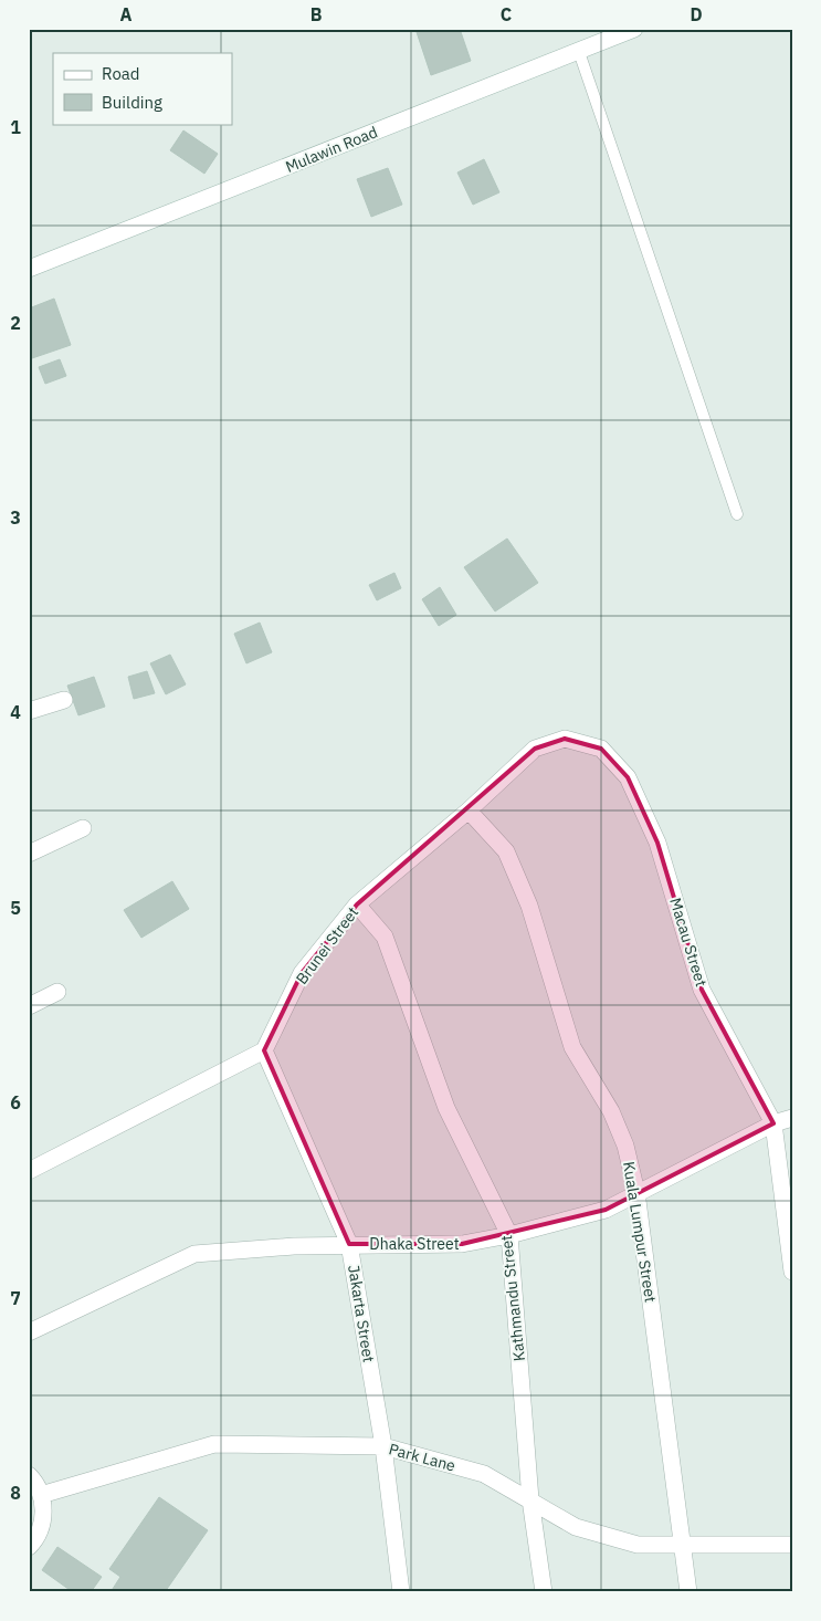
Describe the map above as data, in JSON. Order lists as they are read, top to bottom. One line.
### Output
{"streets":{"street":["Mulawin Road","Macau Street","Brunei Street","Kuala Lumpur Street","Dhaka Street","Kathmandu Street","Jakarta Street","Park Lane"]},"crossings":[["Macau Street","Brunei Street"],["Macau Street","Dhaka Street"],["Brunei Street","Kuala Lumpur Street"],["Brunei Street","Kathmandu Street"],["Brunei Street","Jakarta Street"],["Kuala Lumpur Street","Dhaka Street"],["Kuala Lumpur Street","Park Lane"],["Dhaka Street","Kathmandu Street"],["Dhaka Street","Jakarta Street"],["Kathmandu Street","Park Lane"],["Jakarta Street","Park Lane"]],"legend":["Road","Building"],"grid":{"columns":["A","B","C","D"],"rows":["1","2","3","4","5","6","7","8"]}}
